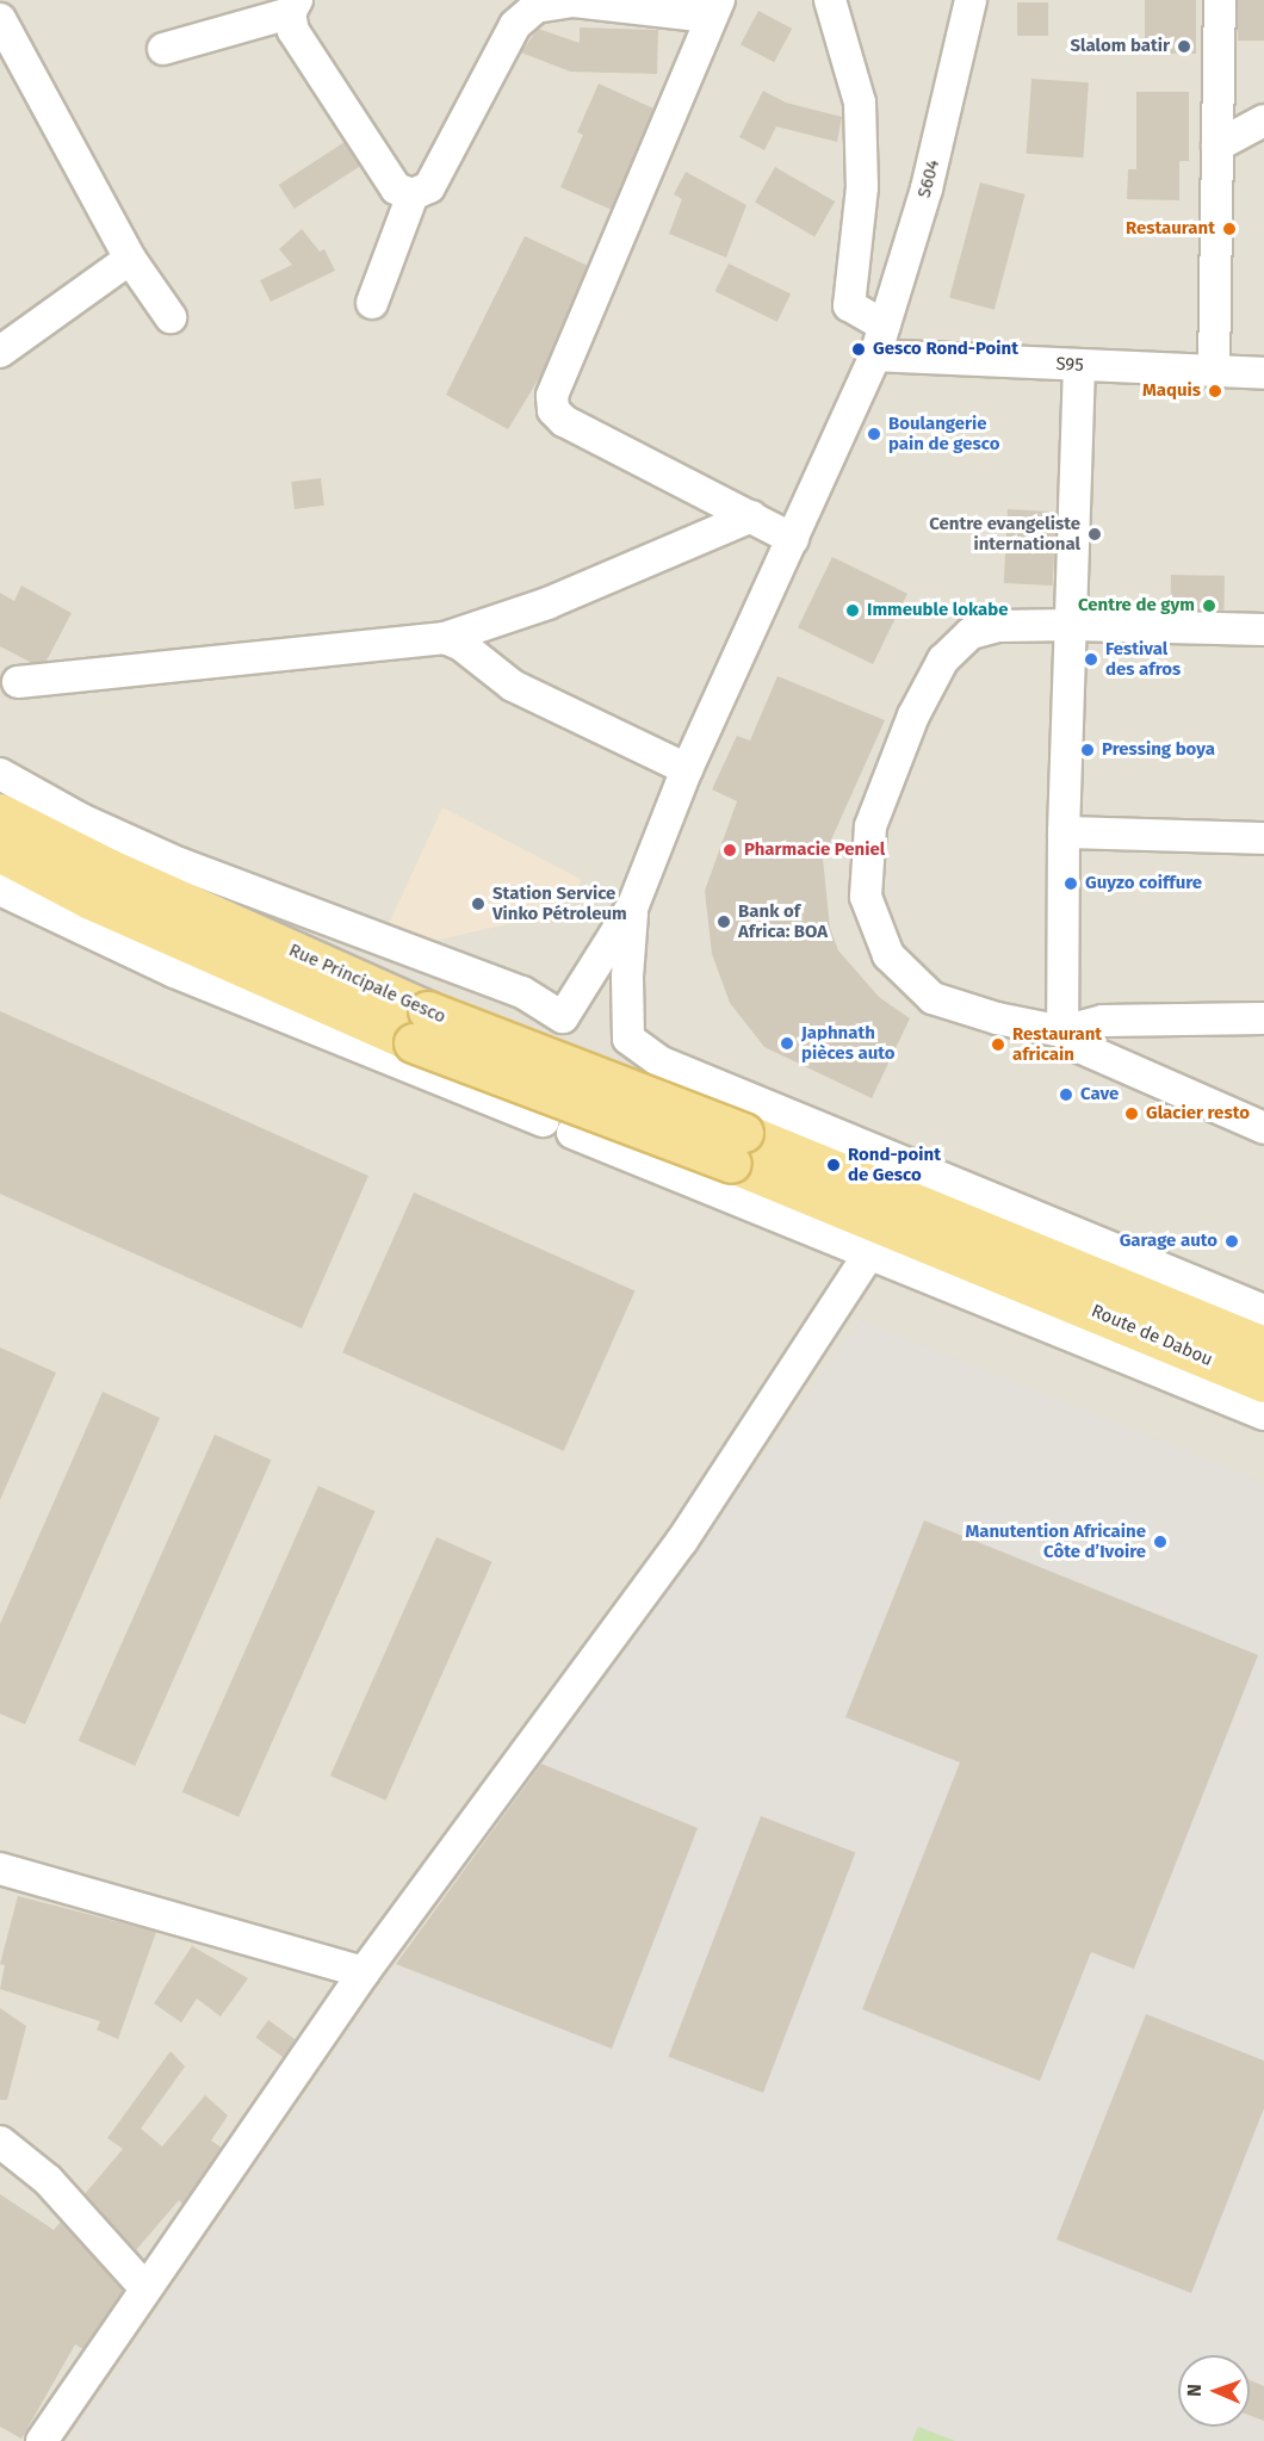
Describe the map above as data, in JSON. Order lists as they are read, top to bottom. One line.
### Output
{"streets":{"main road":["Rue Principale Gesco","Route de Dabou"],"street":["S604","S95"]},"crossings":[["S604","S95"],["Rue Principale Gesco","Route de Dabou"]],"places":["Slalom batir","Restaurant","Gesco Rond-Point","Maquis","Boulangerie pain de gesco","Centre evangeliste international","Centre de gym","Immeuble lokabe","Festival des afros","Pressing boya","Pharmacie Peniel","Guyzo coiffure","Station Service Vinko Pétroleum","Bank of Africa: BOA","Japhnath pièces auto","Restaurant africain","Cave","Glacier resto","Rond-point de Gesco","Garage auto","Manutention Africaine Côte d’Ivoire"],"north":"left"}
